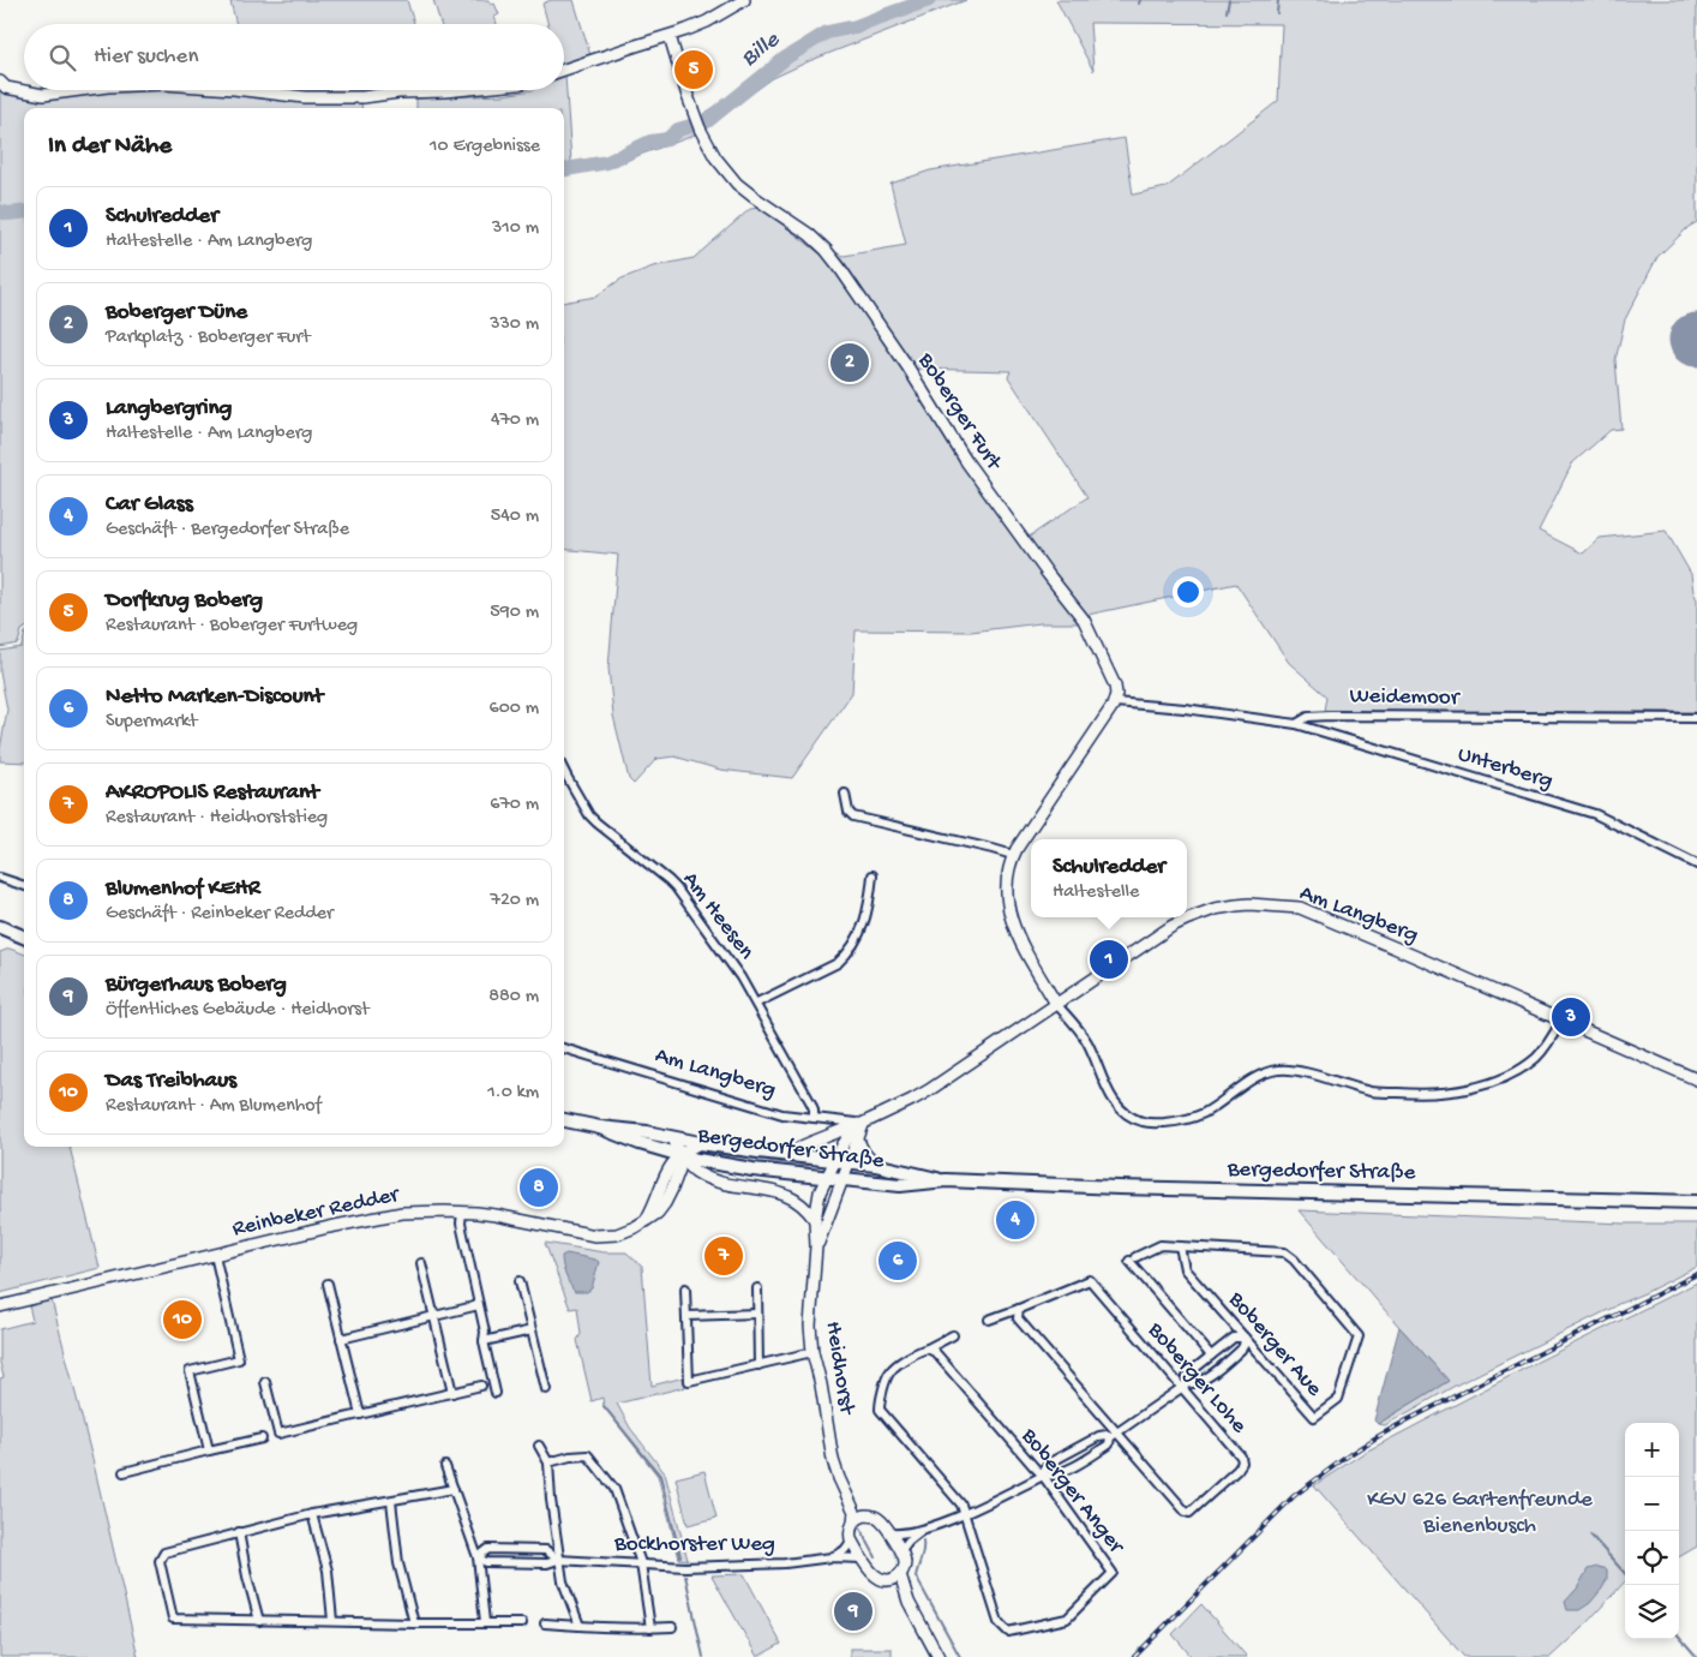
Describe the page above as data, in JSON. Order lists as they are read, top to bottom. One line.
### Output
{"streets":{"main road":["Bergedorfer Straße"],"street":["Boberger Furt","Weidemoor","Unterberg","Am Langberg","Am Heesen","Reinbeker Redder","Boberger Aue","Heidhorst","Boberger Lohe","Boberger Anger","Bockhorster Weg"]},"crossings":[["Boberger Furt","Weidemoor"],["Weidemoor","Unterberg"],["Am Langberg","Am Heesen"],["Am Langberg","Bergedorfer Straße"],["Am Langberg","Heidhorst"],["Bergedorfer Straße","Reinbeker Redder"],["Bergedorfer Straße","Heidhorst"]],"water":["Bille"],"parks":["KGV 626 Gartenfreunde Bienenbusch"],"page":{"search":"Hier suchen","pins":["5","2","1","3","8","4","7","6","10","9"],"heading":["In der Nähe","10 Ergebnisse"],"list":[{"mark":"1","name":"Schulredder","note":"Haltestelle · Am Langberg","value":"310 m"},{"mark":"2","name":"Boberger Düne","note":"Parkplatz · Boberger Furt","value":"330 m"},{"mark":"3","name":"Langbergring","note":"Haltestelle · Am Langberg","value":"470 m"},{"mark":"4","name":"Car Glass","note":"Geschäft · Bergedorfer Straße","value":"540 m"},{"mark":"5","name":"Dorfkrug Boberg","note":"Restaurant · Boberger Furtweg","value":"590 m"},{"mark":"6","name":"Netto Marken-Discount","note":"Supermarkt","value":"600 m"},{"mark":"7","name":"AKROPOLIS Restaurant","note":"Restaurant · Heidhorststieg","value":"670 m"},{"mark":"8","name":"Blumenhof KEHR","note":"Geschäft · Reinbeker Redder","value":"720 m"},{"mark":"9","name":"Bürgerhaus Boberg","note":"Öffentliches Gebäude · Heidhorst","value":"880 m"},{"mark":"10","name":"Das Treibhaus","note":"Restaurant · Am Blumenhof","value":"1.0 km"}],"popup":["Schulredder","Haltestelle"],"map_buttons":["+","−"]}}
